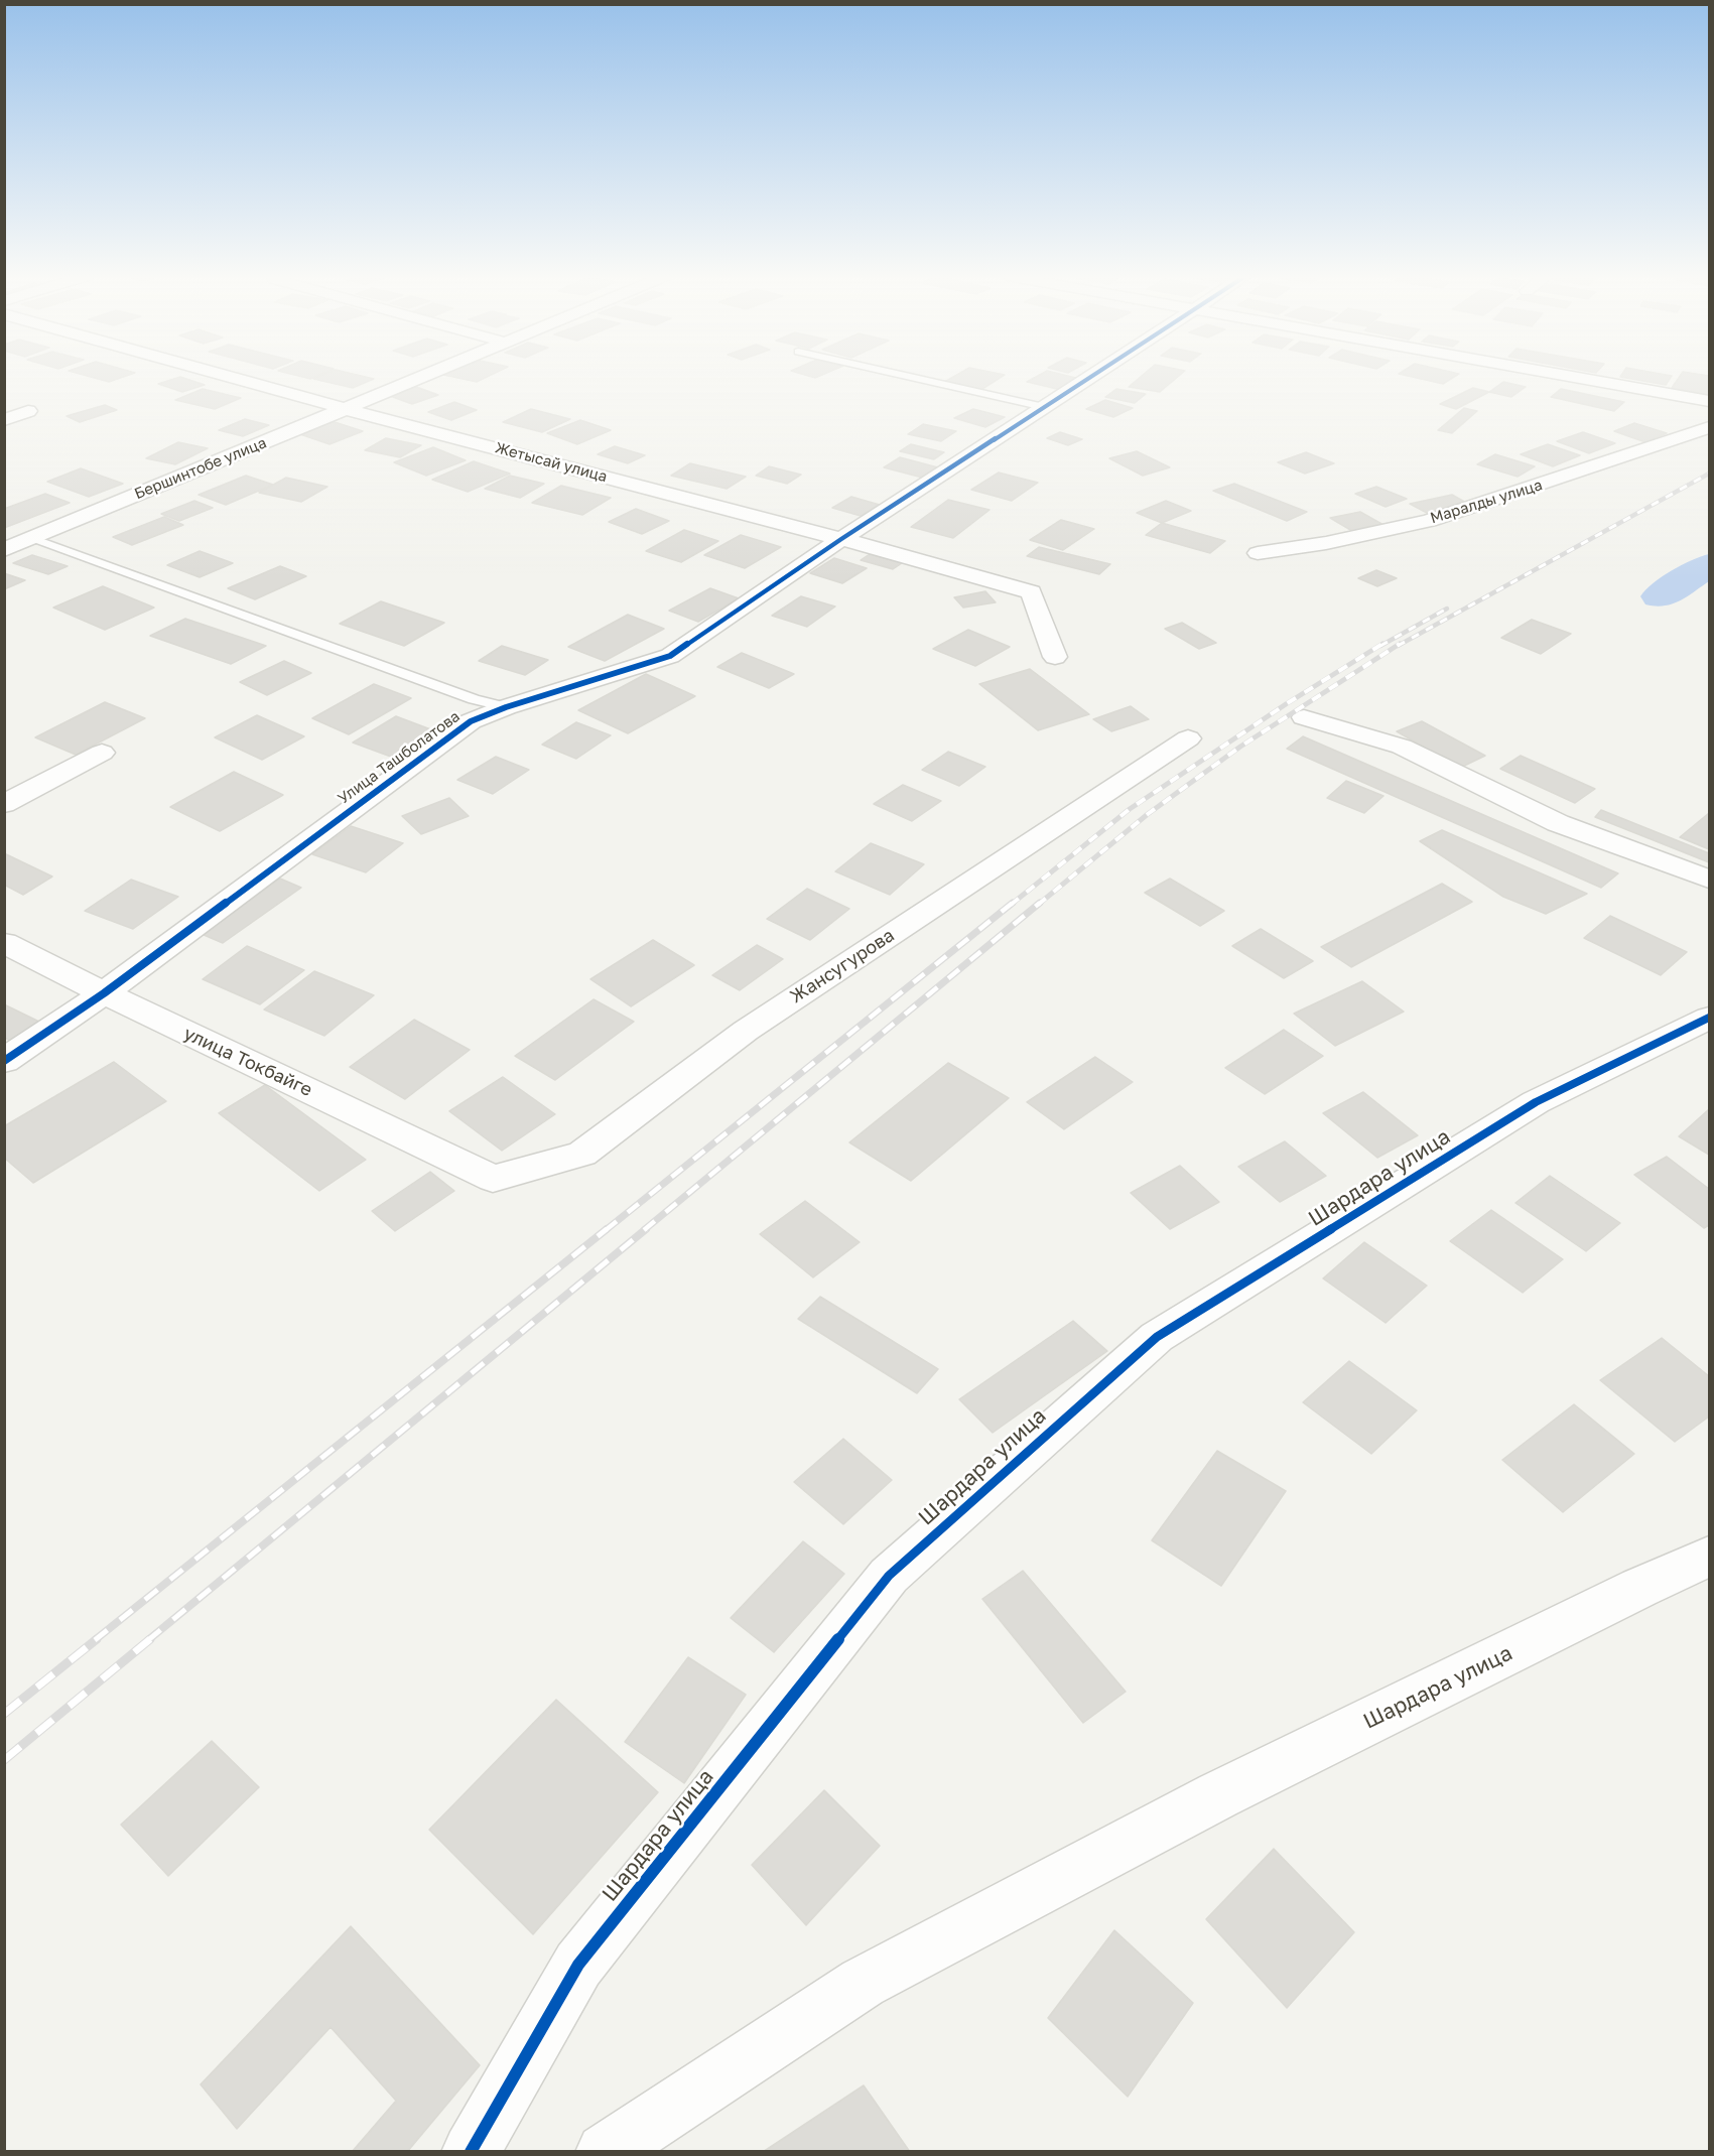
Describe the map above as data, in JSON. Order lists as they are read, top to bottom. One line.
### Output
{"streets":{"street":["Жетысай улица","Бершинтобе улица","Маралды улица","Улица Ташболатова","Жансугурова","улица Токбайге","Шардара улица"]},"crossings":[["Жетысай улица","Бершинтобе улица"],["Жетысай улица","Улица Ташболатова"],["Улица Ташболатова","улица Токбайге"],["Жансугурова","улица Токбайге"]]}
